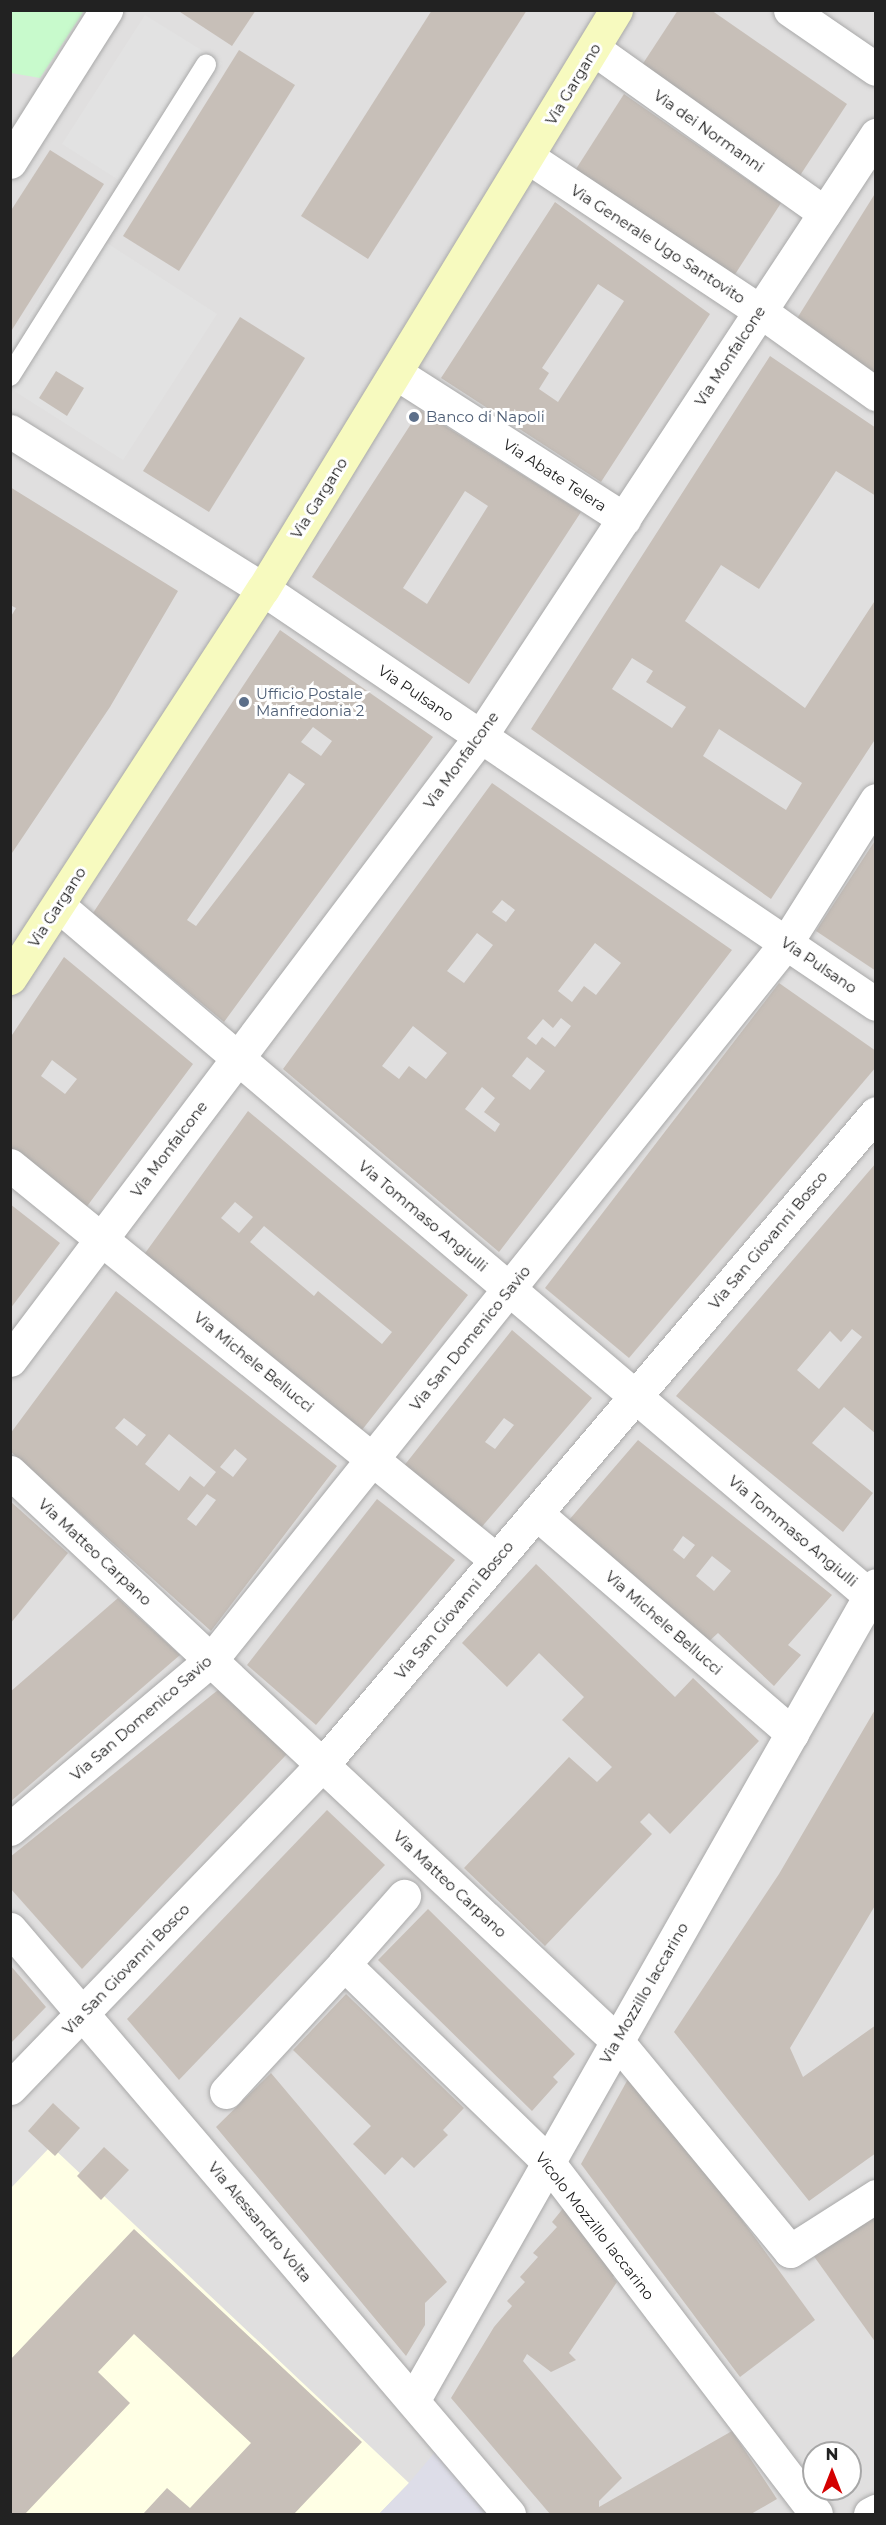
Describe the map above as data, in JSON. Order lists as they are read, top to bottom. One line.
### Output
{"streets":{"main road":["Via Gargano"],"street":["Via dei Normanni","Via Generale Ugo Santovito","Via Monfalcone","Via Abate Telera","Via Pulsano","Via Tommaso Angiulli","Via San Giovanni Bosco","Via San Domenico Savio","Via Michele Bellucci","Via Matteo Carpano","Via Mozzillo Iaccarino","Via Alessandro Volta","Vicolo Mozzillo Iaccarino"]},"crossings":[["Via Gargano","Via dei Normanni"],["Via Gargano","Via Generale Ugo Santovito"],["Via Gargano","Via Abate Telera"],["Via Gargano","Via Pulsano"],["Via Gargano","Via Tommaso Angiulli"],["Via dei Normanni","Via Monfalcone"],["Via Generale Ugo Santovito","Via Monfalcone"],["Via Monfalcone","Via Abate Telera"],["Via Monfalcone","Via Pulsano"],["Via Monfalcone","Via Tommaso Angiulli"],["Via Monfalcone","Via Michele Bellucci"],["Via Pulsano","Via San Domenico Savio"],["Via Tommaso Angiulli","Via San Giovanni Bosco"],["Via Tommaso Angiulli","Via San Domenico Savio"],["Via Tommaso Angiulli","Via Mozzillo Iaccarino"],["Via San Giovanni Bosco","Via Michele Bellucci"],["Via San Giovanni Bosco","Via Matteo Carpano"],["Via San Giovanni Bosco","Via Alessandro Volta"],["Via San Domenico Savio","Via Michele Bellucci"],["Via San Domenico Savio","Via Matteo Carpano"],["Via Michele Bellucci","Via Mozzillo Iaccarino"],["Via Matteo Carpano","Via Mozzillo Iaccarino"],["Via Mozzillo Iaccarino","Via Alessandro Volta"],["Via Mozzillo Iaccarino","Vicolo Mozzillo Iaccarino"]],"places":["Banco di Napoli","Ufficio Postale Manfredonia 2"],"north":"top"}
